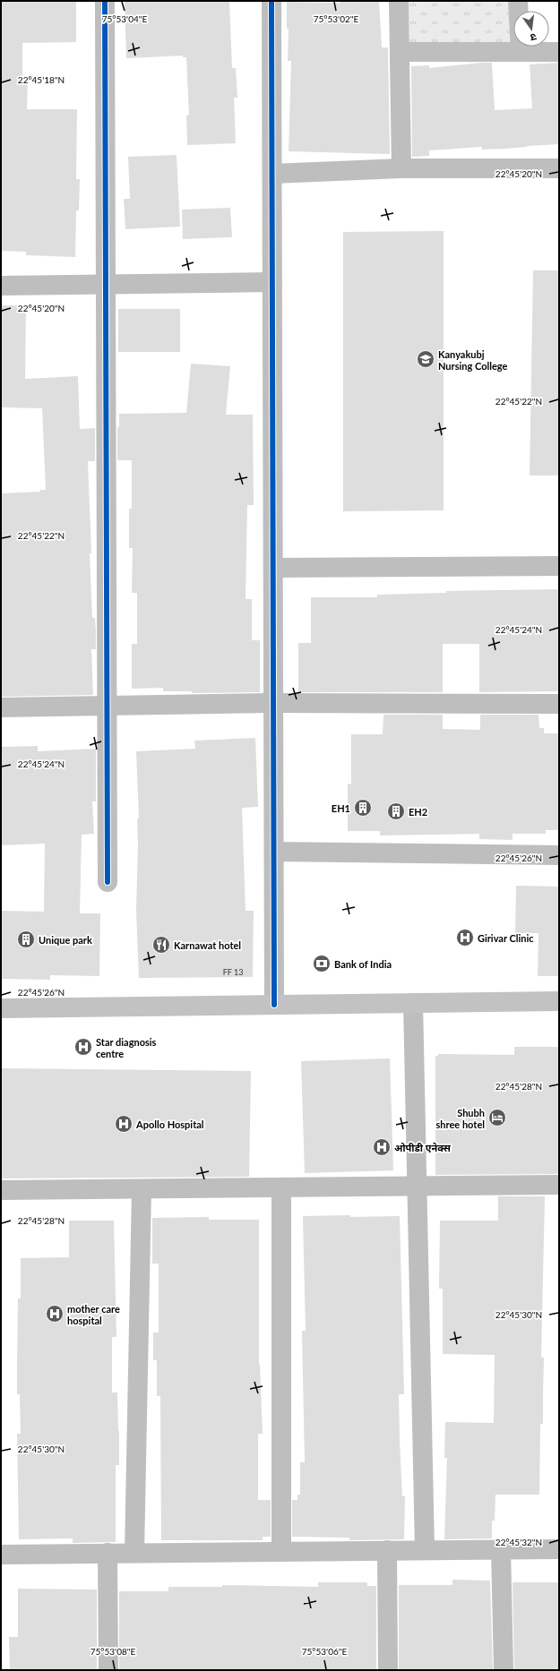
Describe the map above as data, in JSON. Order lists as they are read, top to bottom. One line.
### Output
{"places":{"school or university":["Kanyakubj Nursing College"],"building":["EH1","EH2","Unique park"],"hospital":["Girivar Clinic","Star diagnosis centre","Apollo Hospital","ओपीडी एनेक्स","mother care hospital"],"restaurant":["Karnawat hotel"],"bank":["Bank of India"],"hotel":["Shubh shree hotel"]},"house_numbers":["FF 13"],"north":"bottom","coordinates":["75°53'02\"E","75°53'04\"E","22°45'18\"N","22°45'20\"N","22°45'22\"N","22°45'24\"N","22°45'26\"N","22°45'28\"N","22°45'30\"N","22°45'32\"N","75°53'08\"E","75°53'06\"E"]}
